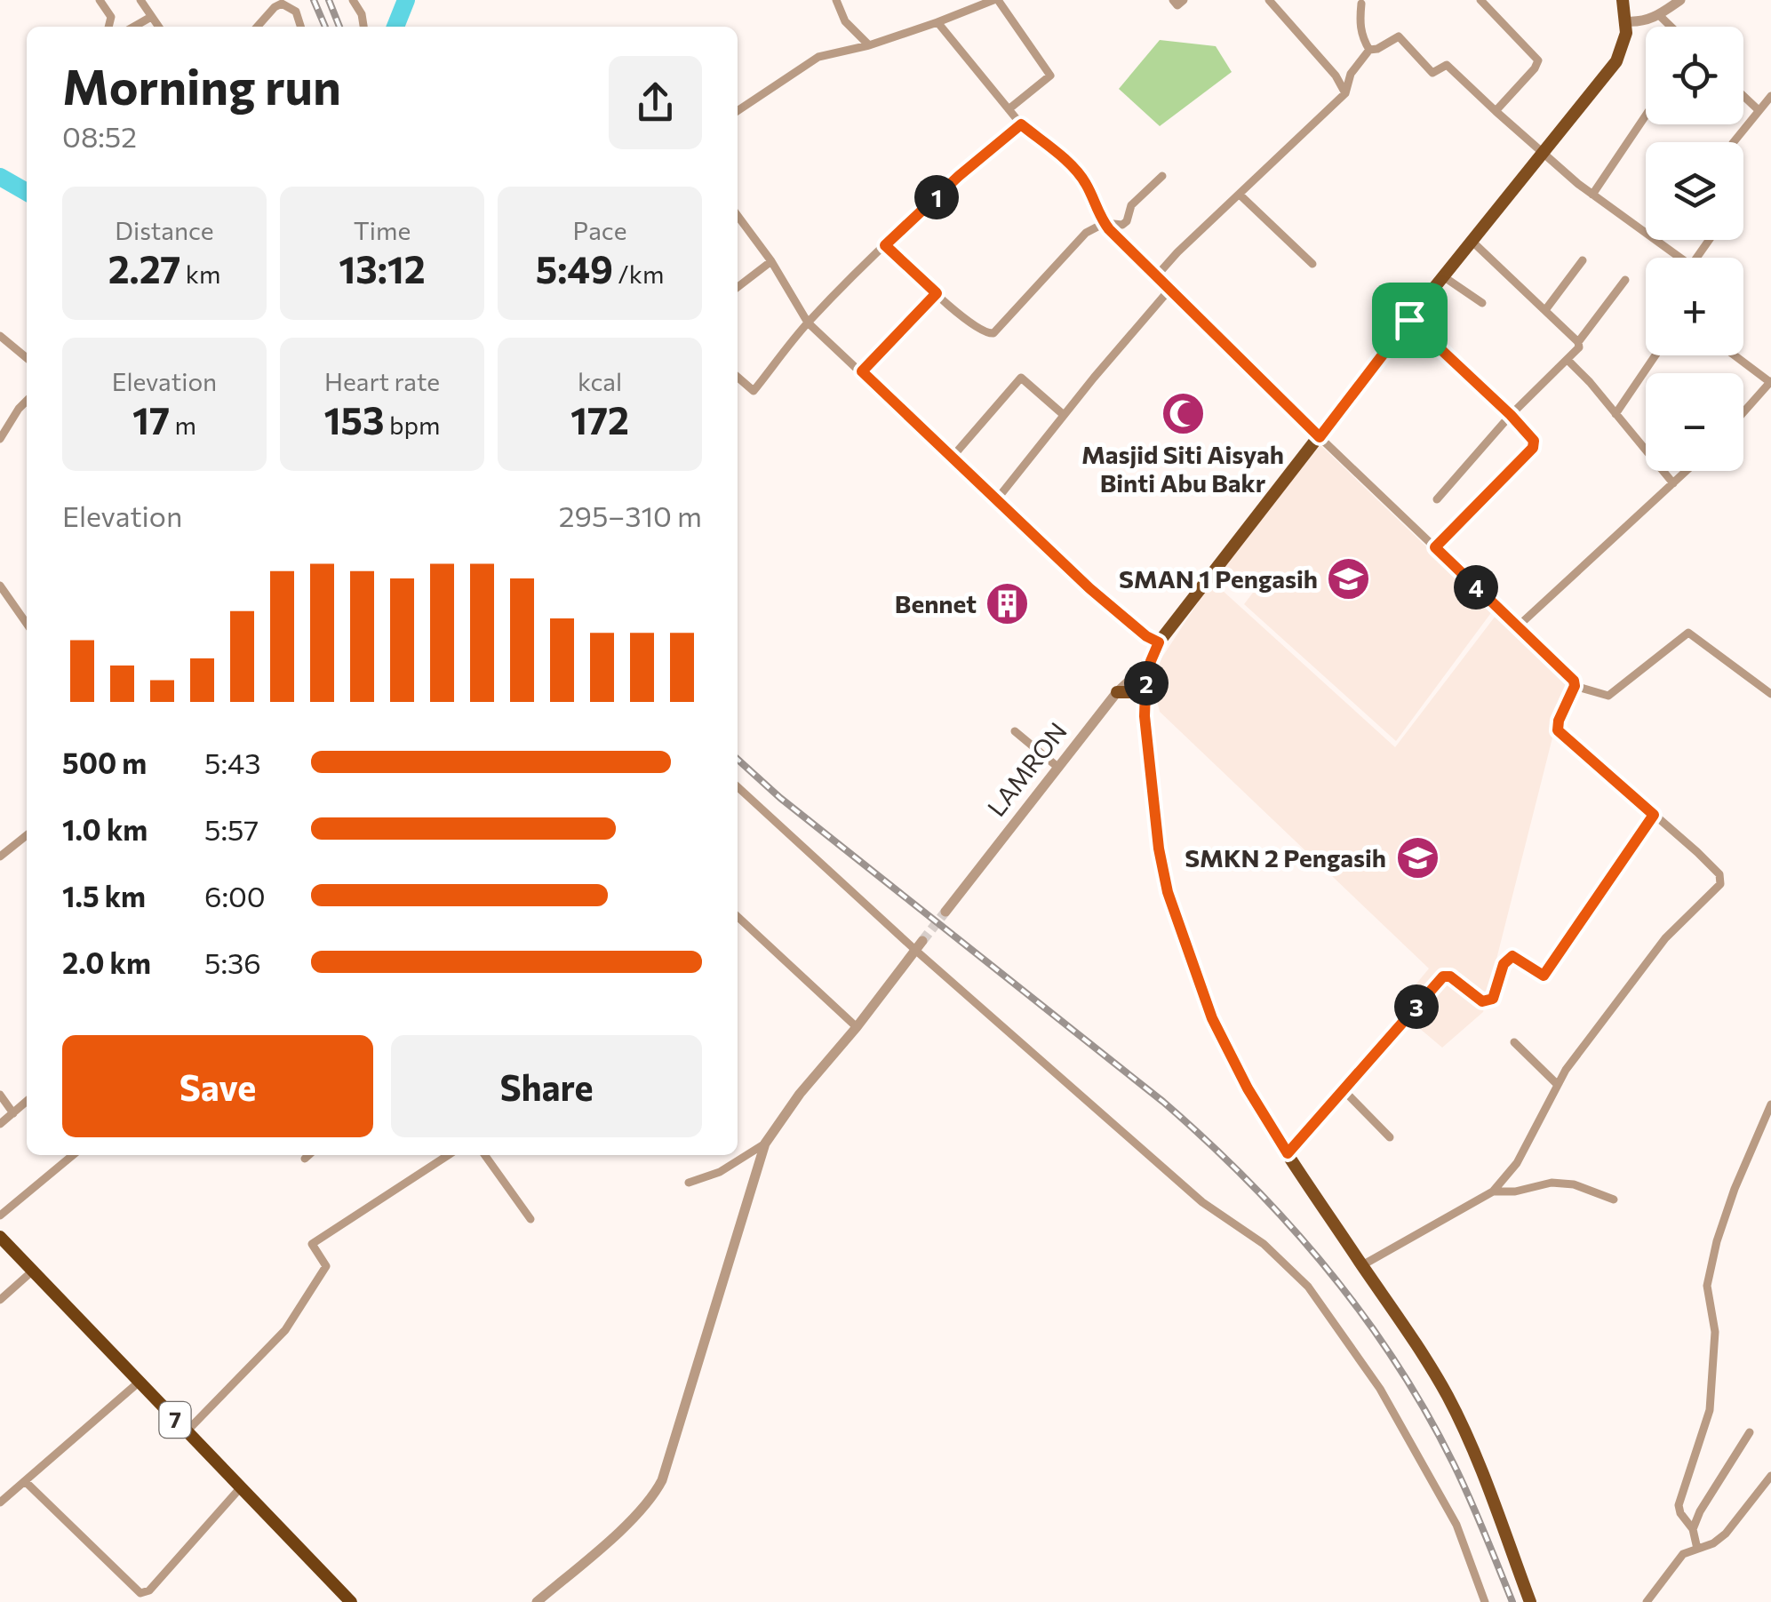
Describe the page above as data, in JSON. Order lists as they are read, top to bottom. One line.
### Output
{"streets":{"highway":["7"],"street":["LAMRON"]},"places":{"mosque":["Masjid Siti Aisyah Binti Abu Bakr"],"school or university":["SMAN 1 Pengasih","SMKN 2 Pengasih"],"building":["Bennet"]},"page":{"map_buttons":["+","−"],"heading":["Morning run","08:52"],"pins":["1","4","2","3"],"stats":[["Distance","2.27 km"],["Time","13:12"],["Pace","5:49 /km"],["Elevation","17 m"],["Heart rate","153 bpm"],["kcal","172"]],"chart":["Elevation","295–310 m"],"list":[{"name":"500 m","note":"5:43"},{"name":"1.0 km","note":"5:57"},{"name":"1.5 km","note":"6:00"},{"name":"2.0 km","note":"5:36"}],"buttons":["Save","Share"]}}
